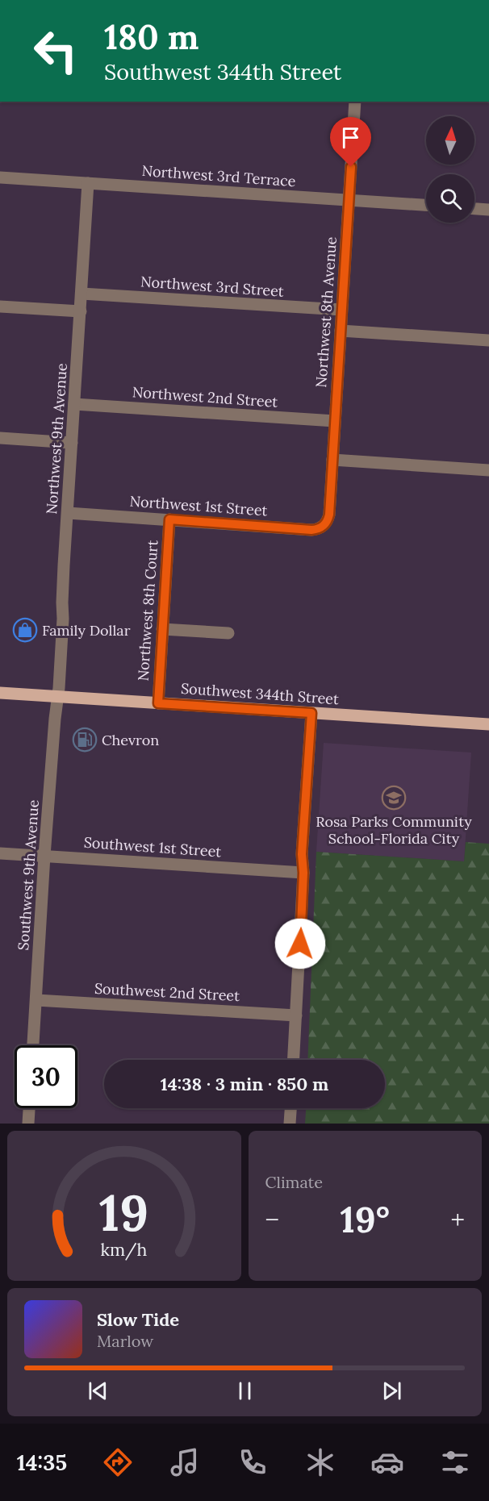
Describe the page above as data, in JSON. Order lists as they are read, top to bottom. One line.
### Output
{"streets":{"main road":["Southwest 344th Street"],"street":["Northwest 3rd Terrace","Northwest 3rd Street","Northwest 8th Avenue","Northwest 2nd Street","Northwest 9th Avenue","Northwest 1st Street","Northwest 8th Court","Southwest 1st Street","Southwest 9th Avenue","Southwest 2nd Street"]},"crossings":[["Northwest 3rd Terrace","Northwest 8th Avenue"],["Northwest 3rd Terrace","Northwest 9th Avenue"],["Northwest 3rd Street","Northwest 8th Avenue"],["Northwest 3rd Street","Northwest 9th Avenue"],["Northwest 8th Avenue","Northwest 2nd Street"],["Northwest 8th Avenue","Northwest 1st Street"],["Northwest 2nd Street","Northwest 9th Avenue"],["Northwest 9th Avenue","Northwest 1st Street"],["Northwest 9th Avenue","Southwest 344th Street"],["Northwest 9th Avenue","Southwest 9th Avenue"],["Northwest 1st Street","Northwest 8th Court"],["Northwest 8th Court","Southwest 344th Street"],["Southwest 344th Street","Southwest 9th Avenue"],["Southwest 1st Street","Southwest 9th Avenue"],["Southwest 9th Avenue","Southwest 2nd Street"]],"places":{"shop":["Family Dollar"],"fuel station":["Chevron"],"school or university":["Rosa Parks Community School-Florida City"]},"north":"top","page":{"turn":["180 m","Southwest 344th Street"],"limit":"30","trip":"14:38 · 3 min · 850 m","tile":"Climate","heat":["−","19°","+"],"song":["Slow Tide","Marlow"],"tabs":"14:35","gauge":["19","km/h"]}}
